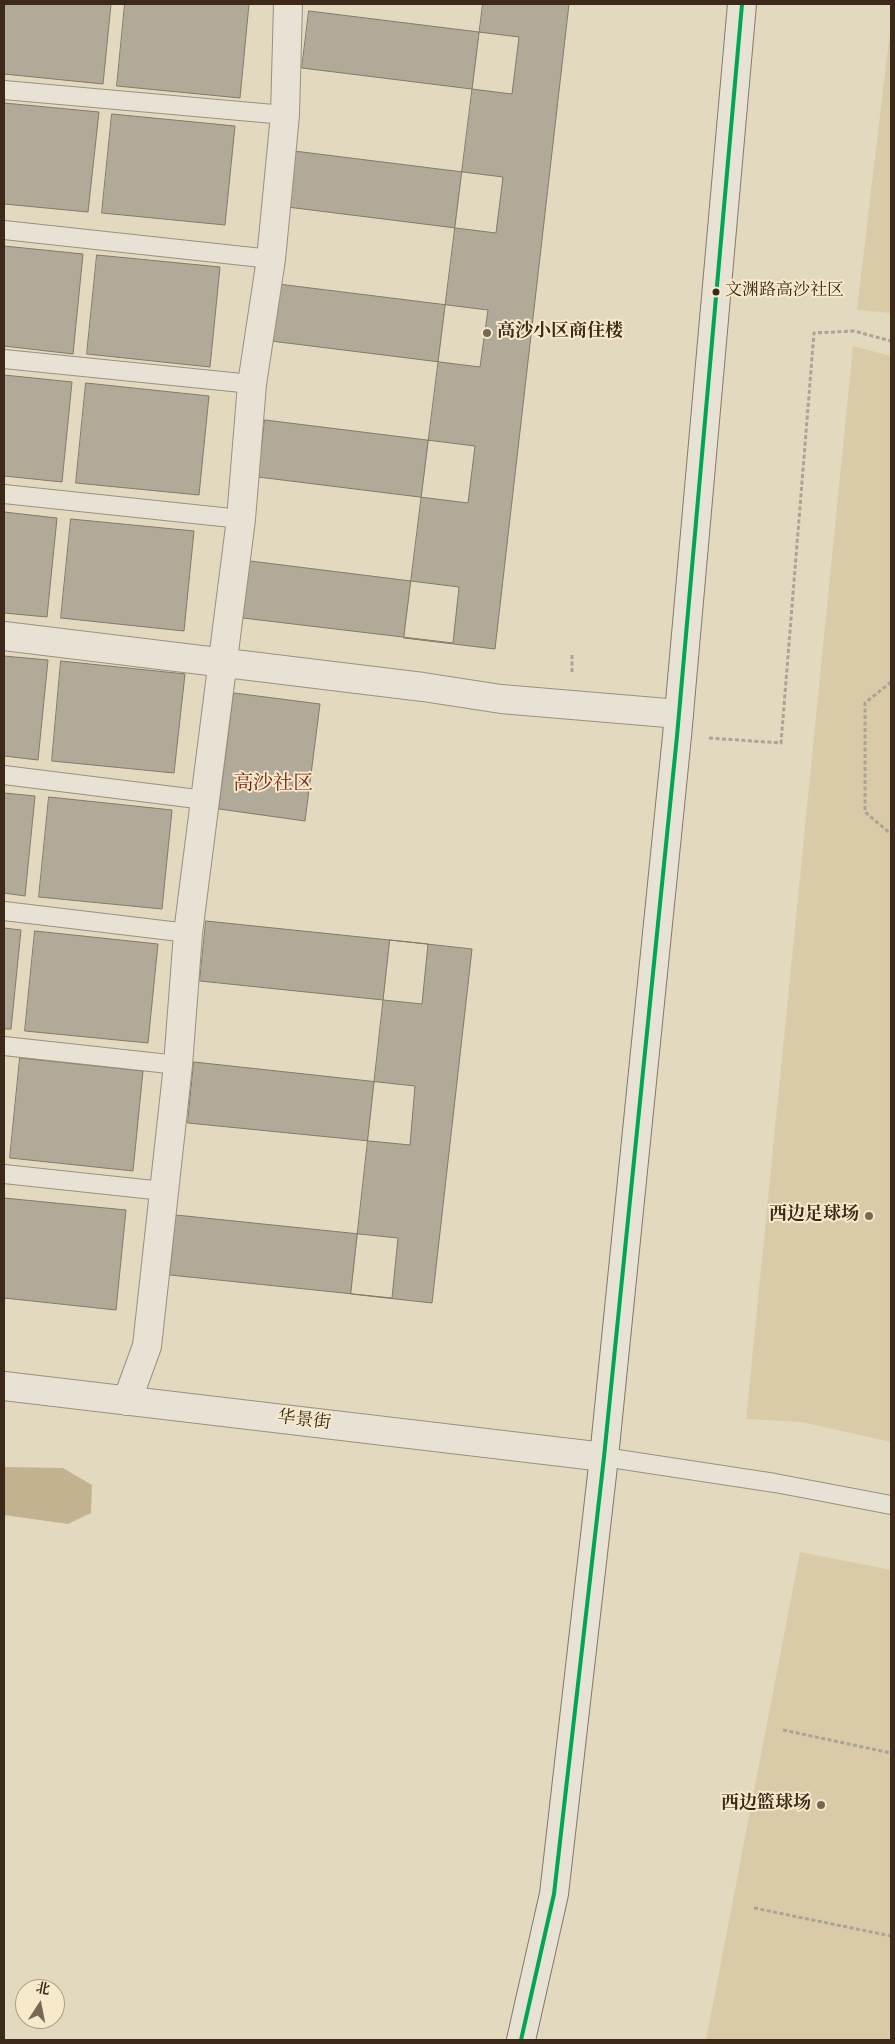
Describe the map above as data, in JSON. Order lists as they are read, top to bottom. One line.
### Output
{"streets":{"street":["华景街"]},"districts":["高沙社区"],"places":["文渊路高沙社区","高沙小区商住楼","西边足球场","西边篮球场"],"north":"top"}
